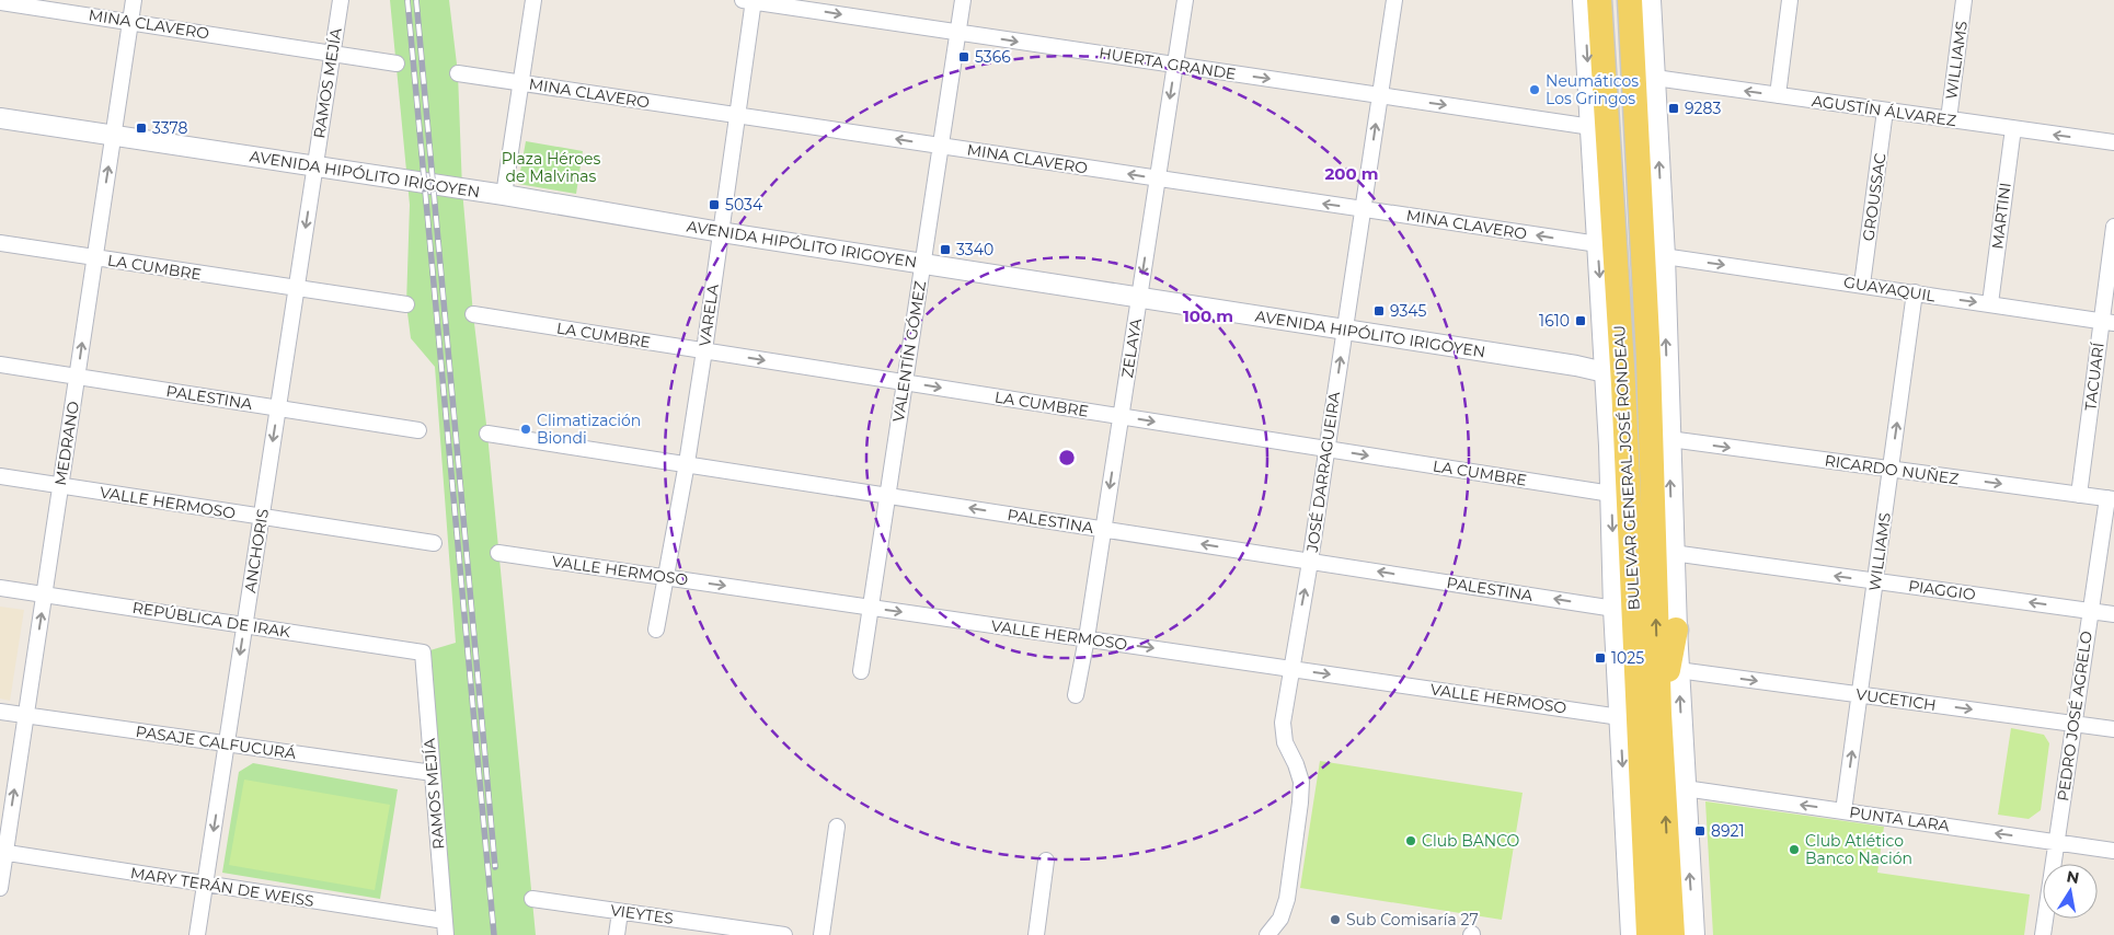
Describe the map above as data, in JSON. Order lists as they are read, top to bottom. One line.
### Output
{"streets":{"main road":["BULEVAR GENERAL JOSÉ RONDEAU"],"street":["MINA CLAVERO","WILLIAMS","HUERTA GRANDE","RAMOS MEJÍA","AGUSTÍN ÁLVAREZ","AVENIDA HIPÓLITO IRIGOYEN","GROUSSAC","MARTINI","LA CUMBRE","GUAYAQUIL","VARELA","ZELAYA","VALENTÍN GÓMEZ","TACUARÍ","PALESTINA","MEDRANO","RICARDO NUÑEZ","JOSÉ DARRAGUEIRA","VALLE HERMOSO","ANCHORIS","PIAGGIO","REPÚBLICA DE IRAK","VUCETICH","PEDRO JOSÉ AGRELO","PASAJE CALFUCURÁ","PUNTA LARA","MARY TERÁN DE WEISS","VIEYTES"]},"crossings":[["MINA CLAVERO","RAMOS MEJÍA"],["MINA CLAVERO","VARELA"],["MINA CLAVERO","ZELAYA"],["MINA CLAVERO","VALENTÍN GÓMEZ"],["MINA CLAVERO","MEDRANO"],["MINA CLAVERO","BULEVAR GENERAL JOSÉ RONDEAU"],["MINA CLAVERO","JOSÉ DARRAGUEIRA"],["WILLIAMS","AGUSTÍN ÁLVAREZ"],["WILLIAMS","GUAYAQUIL"],["WILLIAMS","RICARDO NUÑEZ"],["WILLIAMS","PIAGGIO"],["WILLIAMS","VUCETICH"],["WILLIAMS","PUNTA LARA"],["HUERTA GRANDE","VARELA"],["HUERTA GRANDE","ZELAYA"],["HUERTA GRANDE","VALENTÍN GÓMEZ"],["HUERTA GRANDE","BULEVAR GENERAL JOSÉ RONDEAU"],["HUERTA GRANDE","JOSÉ DARRAGUEIRA"],["RAMOS MEJÍA","AVENIDA HIPÓLITO IRIGOYEN"],["RAMOS MEJÍA","ANCHORIS"],["RAMOS MEJÍA","REPÚBLICA DE IRAK"],["RAMOS MEJÍA","PASAJE CALFUCURÁ"],["RAMOS MEJÍA","MARY TERÁN DE WEISS"],["AGUSTÍN ÁLVAREZ","GROUSSAC"],["AGUSTÍN ÁLVAREZ","MARTINI"],["AGUSTÍN ÁLVAREZ","BULEVAR GENERAL JOSÉ RONDEAU"],["AVENIDA HIPÓLITO IRIGOYEN","VARELA"],["AVENIDA HIPÓLITO IRIGOYEN","ZELAYA"],["AVENIDA HIPÓLITO IRIGOYEN","VALENTÍN GÓMEZ"],["AVENIDA HIPÓLITO IRIGOYEN","MEDRANO"],["AVENIDA HIPÓLITO IRIGOYEN","BULEVAR GENERAL JOSÉ RONDEAU"],["AVENIDA HIPÓLITO IRIGOYEN","JOSÉ DARRAGUEIRA"],["AVENIDA HIPÓLITO IRIGOYEN","ANCHORIS"],["GROUSSAC","GUAYAQUIL"],["MARTINI","GUAYAQUIL"],["LA CUMBRE","VARELA"],["LA CUMBRE","ZELAYA"],["LA CUMBRE","VALENTÍN GÓMEZ"],["LA CUMBRE","MEDRANO"],["LA CUMBRE","BULEVAR GENERAL JOSÉ RONDEAU"],["LA CUMBRE","JOSÉ DARRAGUEIRA"],["LA CUMBRE","ANCHORIS"],["GUAYAQUIL","TACUARÍ"],["GUAYAQUIL","BULEVAR GENERAL JOSÉ RONDEAU"],["VARELA","PALESTINA"],["VARELA","VALLE HERMOSO"],["ZELAYA","PALESTINA"],["ZELAYA","VALLE HERMOSO"],["VALENTÍN GÓMEZ","PALESTINA"],["VALENTÍN GÓMEZ","VALLE HERMOSO"],["TACUARÍ","RICARDO NUÑEZ"],["PALESTINA","MEDRANO"],["PALESTINA","BULEVAR GENERAL JOSÉ RONDEAU"],["PALESTINA","JOSÉ DARRAGUEIRA"],["PALESTINA","ANCHORIS"],["MEDRANO","VALLE HERMOSO"],["MEDRANO","REPÚBLICA DE IRAK"],["MEDRANO","PASAJE CALFUCURÁ"],["MEDRANO","MARY TERÁN DE WEISS"],["BULEVAR GENERAL JOSÉ RONDEAU","RICARDO NUÑEZ"],["BULEVAR GENERAL JOSÉ RONDEAU","VALLE HERMOSO"],["BULEVAR GENERAL JOSÉ RONDEAU","PIAGGIO"],["BULEVAR GENERAL JOSÉ RONDEAU","VUCETICH"],["BULEVAR GENERAL JOSÉ RONDEAU","PUNTA LARA"],["RICARDO NUÑEZ","PEDRO JOSÉ AGRELO"],["JOSÉ DARRAGUEIRA","VALLE HERMOSO"],["VALLE HERMOSO","ANCHORIS"],["ANCHORIS","REPÚBLICA DE IRAK"],["ANCHORIS","PASAJE CALFUCURÁ"],["ANCHORIS","MARY TERÁN DE WEISS"],["PIAGGIO","PEDRO JOSÉ AGRELO"],["VUCETICH","PEDRO JOSÉ AGRELO"],["PEDRO JOSÉ AGRELO","PUNTA LARA"]],"one_way":["MINA CLAVERO","WILLIAMS","HUERTA GRANDE","AGUSTÍN ÁLVAREZ","LA CUMBRE","GUAYAQUIL","ZELAYA","PALESTINA","MEDRANO","RICARDO NUÑEZ","JOSÉ DARRAGUEIRA","VALLE HERMOSO","ANCHORIS","PIAGGIO","VUCETICH","PUNTA LARA"],"parks":["Plaza Héroes de Malvinas"],"places":{"transit":["5366","9283","3378","5034","3340","9345","1610","1025","8921"],"other":["Neumáticos Los Gringos","Climatización Biondi","Club BANCO","Club Atlético Banco Nación","Sub Comisaría 27"]},"north":"top","rings":["200 m","100 m"]}
